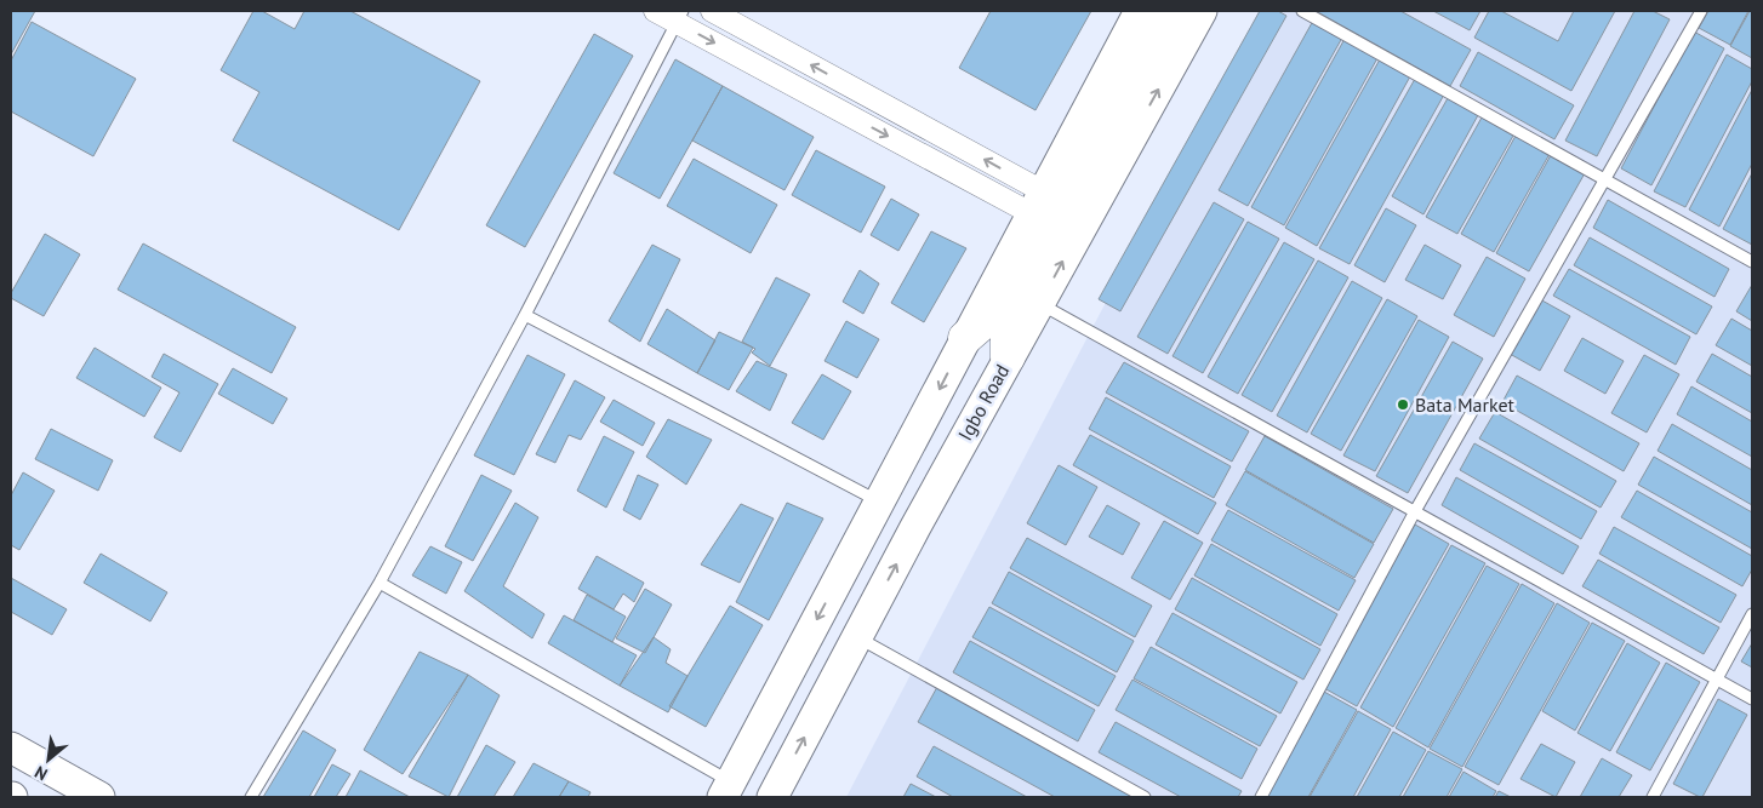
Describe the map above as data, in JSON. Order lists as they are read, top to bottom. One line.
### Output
{"streets":{"street":["Igbo Road"]},"places":["Bata Market"],"north":"bottom left"}
